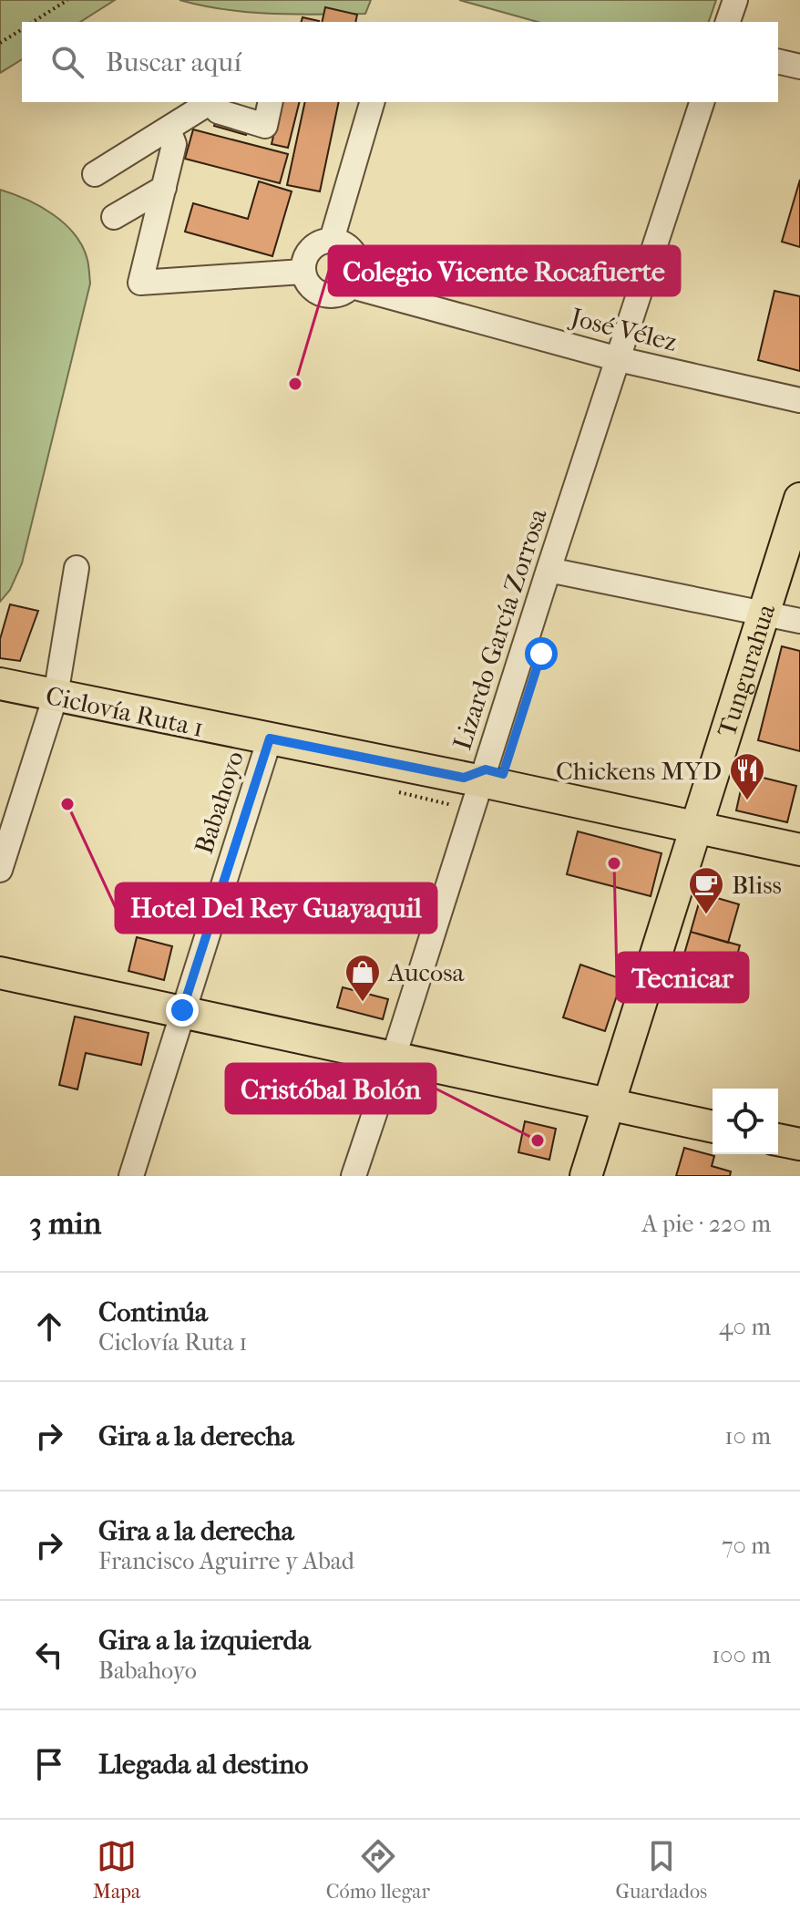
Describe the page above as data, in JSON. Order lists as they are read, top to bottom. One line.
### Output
{"streets":{"main road":["Tungurahua"],"street":["José Vélez","Lizardo García Zorrosa","Babahoyo"]},"crossings":[["José Vélez","Lizardo García Zorrosa"]],"places":{"other":["Colegio Vicente Rocafuerte","Hotel Del Rey Guayaquil","Tecnicar","Cristóbal Bolón"],"restaurant":["Chickens MYD"],"cafe":["Bliss"],"shop":["Aucosa"]},"page":{"search":"Buscar aquí","heading":["3 min","A pie · 220 m"],"list":[["Continúa","Ciclovía Ruta 1","40 m"],["Gira a la derecha","10 m"],["Gira a la derecha","Francisco Aguirre y Abad","70 m"],["Gira a la izquierda","Babahoyo","100 m"],"Llegada al destino"],"nav":["Mapa","Cómo llegar","Guardados"]}}
